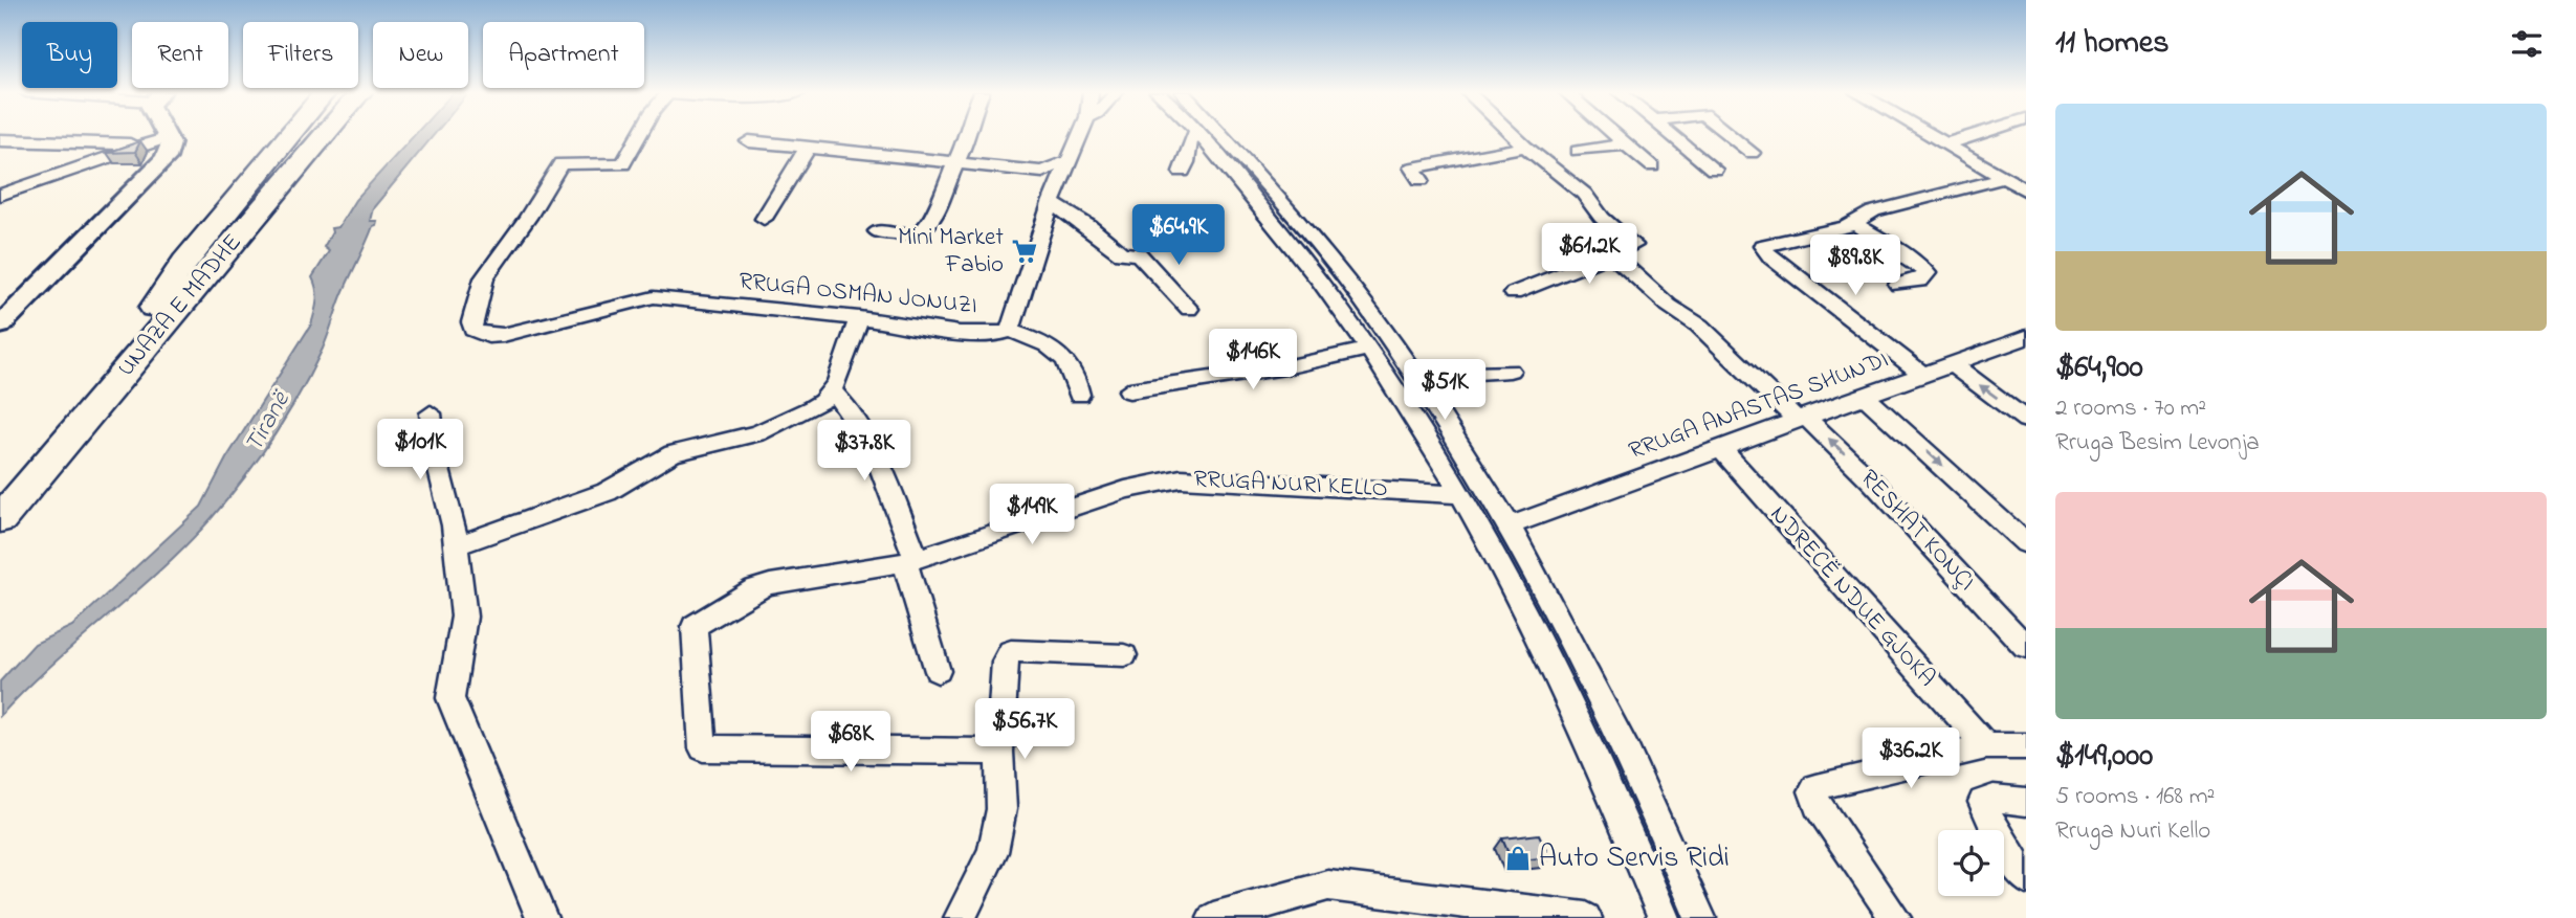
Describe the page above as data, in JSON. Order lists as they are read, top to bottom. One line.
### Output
{"streets":{"highway":["UNAZA E MADHE"],"street":["RRUGA OSMAN JONUZI","RRUGA ANASTAS SHUNDI","RRUGA NURI KELLO","RESHAT KONÇI","NDRECË NDUE GJOKA"]},"crossings":[["RRUGA ANASTAS SHUNDI","RESHAT KONÇI"],["RRUGA ANASTAS SHUNDI","NDRECË NDUE GJOKA"]],"water":["Tiranë"],"places":{"supermarket":["Mini Market Fabio"],"shop":["Auto Servis Ridi"]},"page":{"heading":"11 homes","chip":["Buy","Rent","Filters","New","Apartment"],"list":[{"name":"$64,900","note":"2 rooms · 70 m² · Rruga Besim Levonja"},{"name":"$149,000","note":"5 rooms · 168 m² · Rruga Nuri Kello"}],"price":["$64.9K","$61.2K","$89.8K","$146K","$51K","$101K","$37.8K","$149K","$56.7K","$68K","$36.2K"]}}
